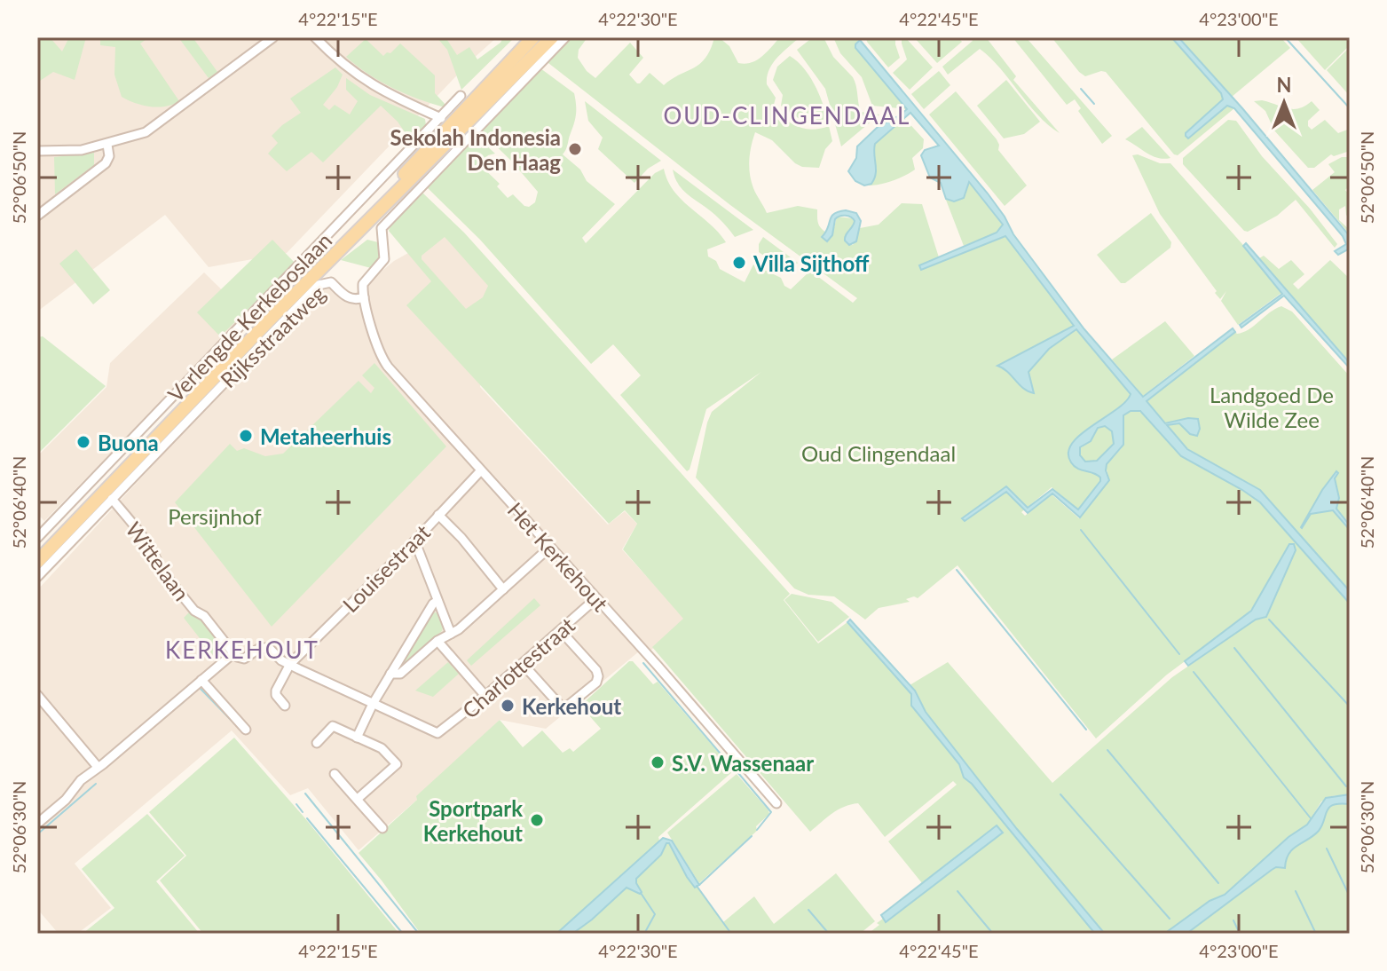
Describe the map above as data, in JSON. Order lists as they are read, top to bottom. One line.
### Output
{"streets":{"main road":["Rijksstraatweg"],"street":["Verlengde Kerkeboslaan","Het Kerkehout","Wittelaan","Louisestraat","Charlottestraat"]},"crossings":[["Rijksstraatweg","Het Kerkehout"],["Rijksstraatweg","Wittelaan"],["Het Kerkehout","Louisestraat"],["Het Kerkehout","Charlottestraat"]],"districts":["OUD-CLINGENDAAL","KERKEHOUT"],"parks":["Landgoed De Wilde Zee","Oud Clingendaal","Persijnhof"],"places":["Sekolah Indonesia Den Haag","Villa Sijthoff","Metaheerhuis","Buona","Kerkehout","S.V. Wassenaar","Sportpark Kerkehout"],"north":"top","coordinates":["4°22'15\"E","4°22'30\"E","4°22'45\"E","4°23'00\"E","52°06'50\"N","52°06'40\"N","52°06'30\"N"]}
